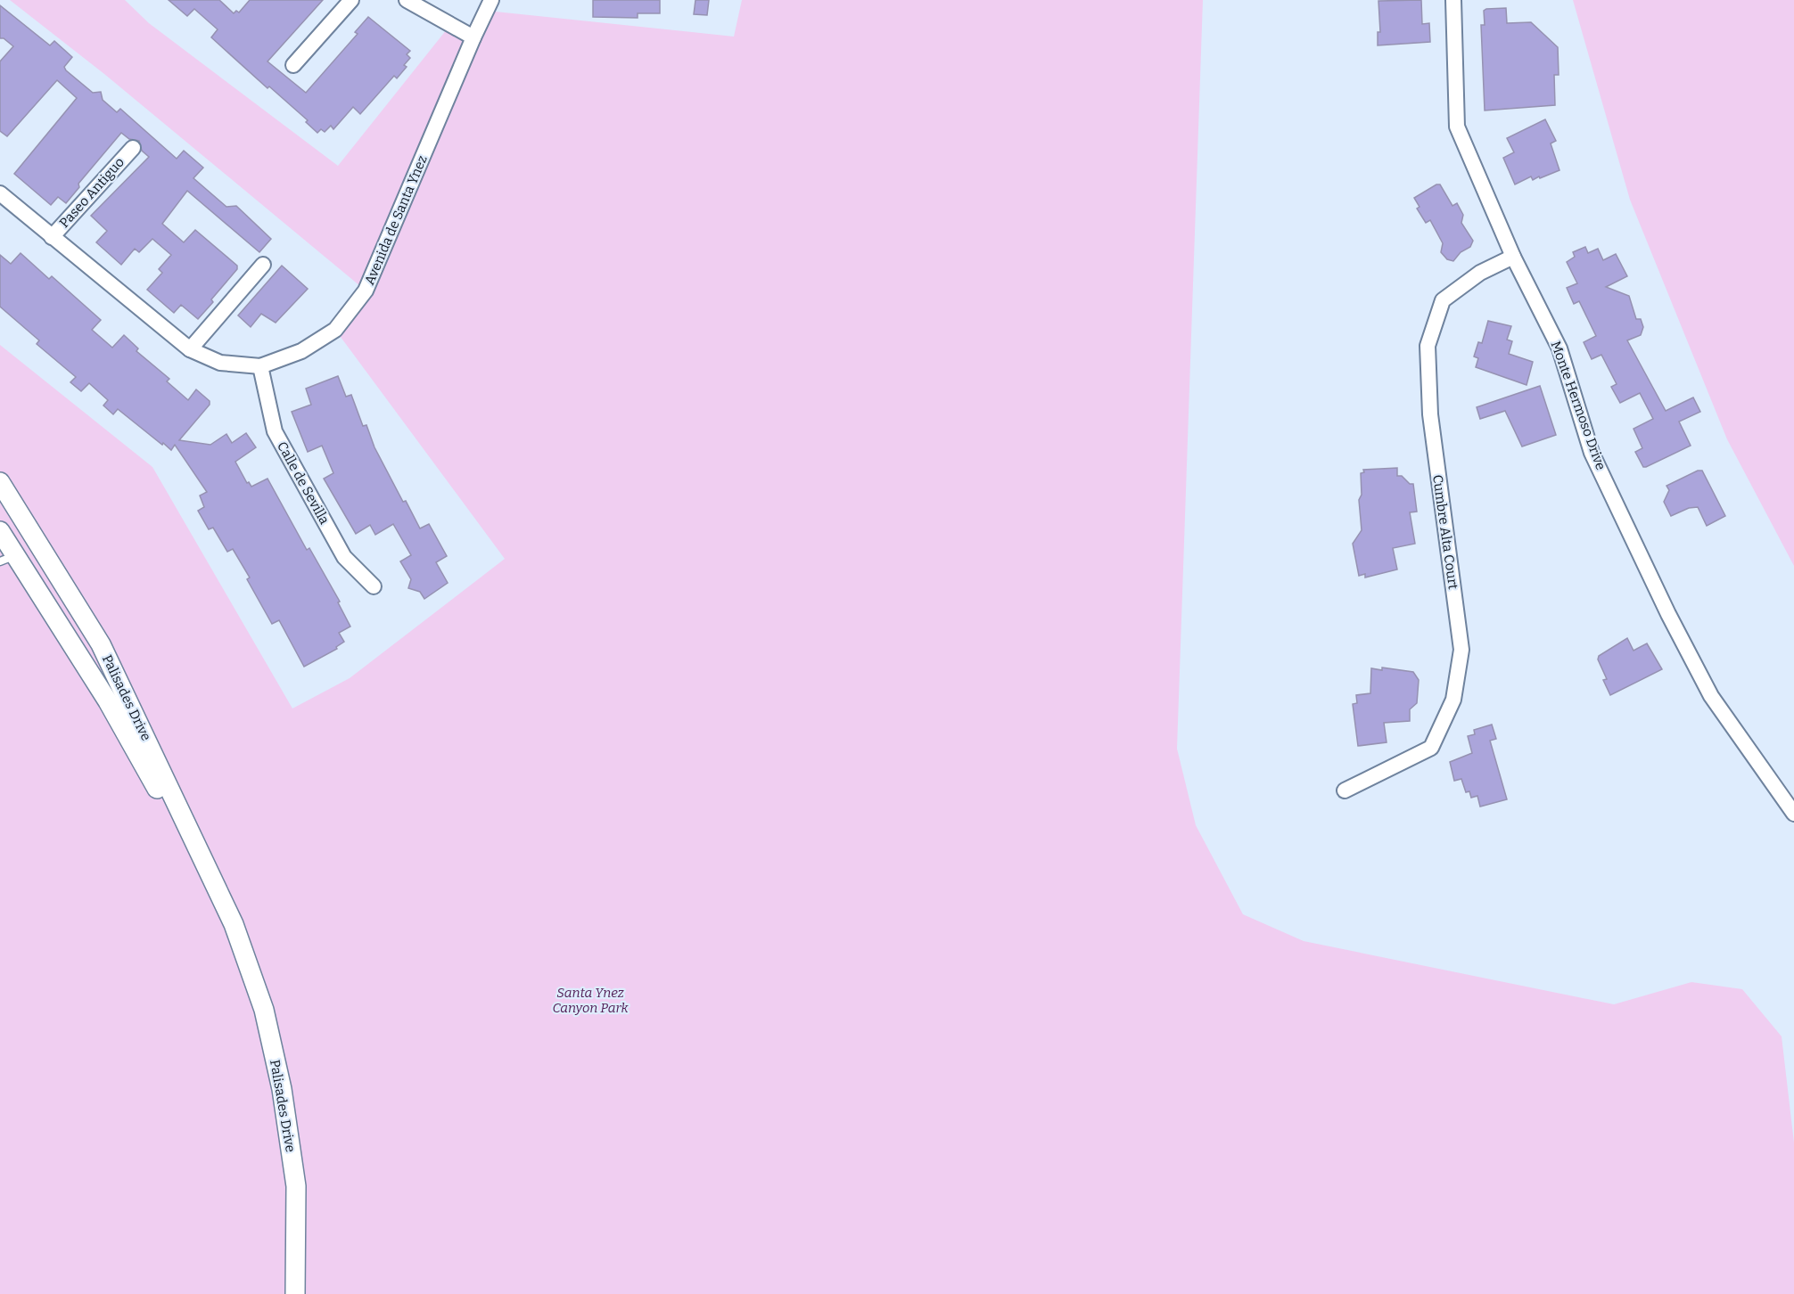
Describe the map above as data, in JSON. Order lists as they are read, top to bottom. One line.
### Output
{"streets":{"street":["Paseo Antiguo","Avenida de Santa Ynez","Monte Hermoso Drive","Calle de Sevilla","Cumbre Alta Court","Palisades Drive"]},"crossings":[["Paseo Antiguo","Avenida de Santa Ynez"],["Avenida de Santa Ynez","Calle de Sevilla"],["Monte Hermoso Drive","Cumbre Alta Court"]],"parks":["Santa Ynez Canyon Park"]}
